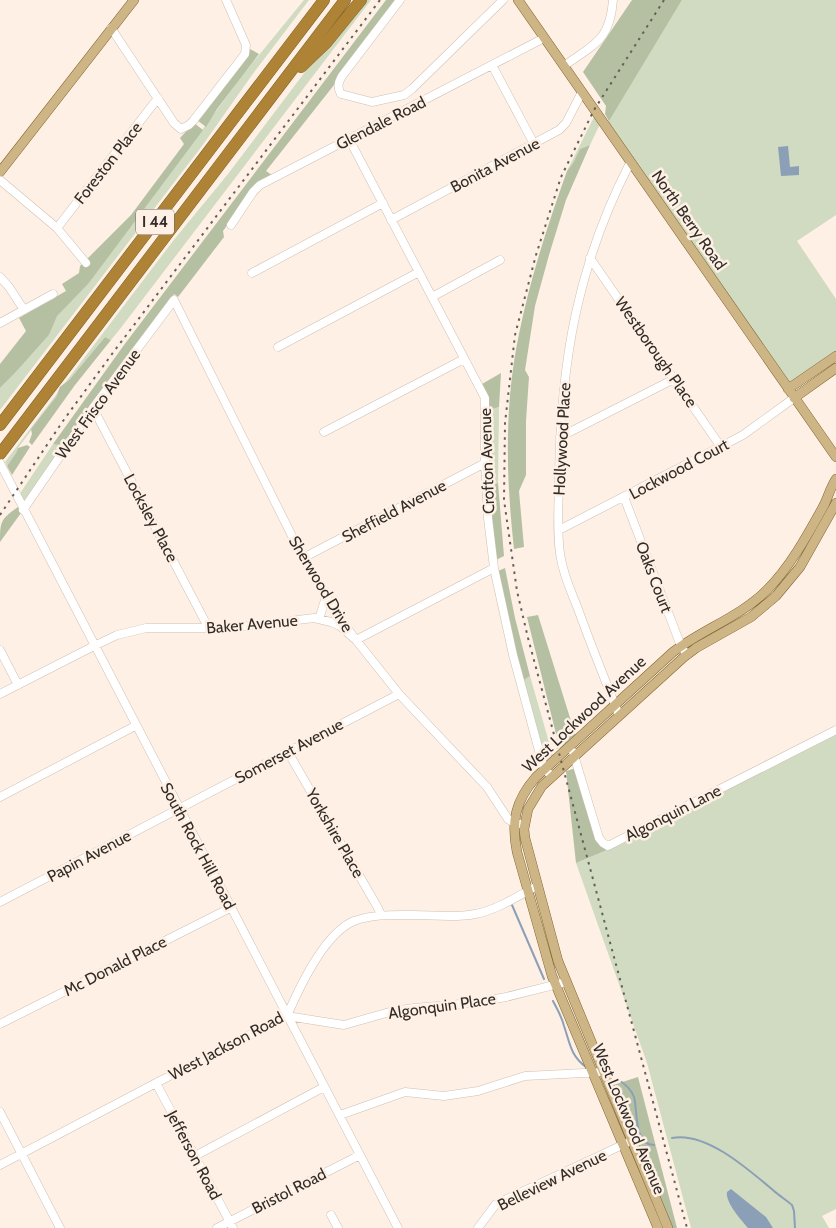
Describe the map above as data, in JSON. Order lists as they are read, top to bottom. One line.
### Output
{"streets":{"highway":["I 44"],"main road":["North Berry Road","West Lockwood Avenue"],"street":["Glendale Road","Foreston Place","Bonita Avenue","Westborough Place","West Frisco Avenue","Hollywood Place","Crofton Avenue","Lockwood Court","Sheffield Avenue","Locksley Place","Oaks Court","Sherwood Drive","Baker Avenue","Somerset Avenue","Algonquin Lane","Yorkshire Place","South Rock Hill Road","Papin Avenue","Mc Donald Place","Algonquin Place","West Jackson Road","Jefferson Road","Belleview Avenue","Bristol Road"]},"crossings":[["Glendale Road","North Berry Road"],["Glendale Road","Crofton Avenue"],["Bonita Avenue","North Berry Road"],["Bonita Avenue","Crofton Avenue"],["North Berry Road","Hollywood Place"],["North Berry Road","Lockwood Court"],["Westborough Place","Hollywood Place"],["Westborough Place","Lockwood Court"],["West Frisco Avenue","Locksley Place"],["West Frisco Avenue","Sherwood Drive"],["West Frisco Avenue","South Rock Hill Road"],["Hollywood Place","Lockwood Court"],["Hollywood Place","West Lockwood Avenue"],["Crofton Avenue","Sheffield Avenue"],["Crofton Avenue","West Lockwood Avenue"],["Lockwood Court","Oaks Court"],["Sheffield Avenue","Sherwood Drive"],["Locksley Place","Baker Avenue"],["Oaks Court","West Lockwood Avenue"],["Sherwood Drive","Baker Avenue"],["Sherwood Drive","West Lockwood Avenue"],["Sherwood Drive","Somerset Avenue"],["Baker Avenue","South Rock Hill Road"],["West Lockwood Avenue","Algonquin Lane"],["West Lockwood Avenue","Algonquin Place"],["West Lockwood Avenue","West Jackson Road"],["West Lockwood Avenue","Belleview Avenue"],["Somerset Avenue","Yorkshire Place"],["Somerset Avenue","South Rock Hill Road"],["Somerset Avenue","Papin Avenue"],["Yorkshire Place","West Jackson Road"],["South Rock Hill Road","Papin Avenue"],["South Rock Hill Road","Mc Donald Place"],["South Rock Hill Road","Algonquin Place"],["South Rock Hill Road","West Jackson Road"],["South Rock Hill Road","Bristol Road"],["Algonquin Place","West Jackson Road"],["West Jackson Road","Jefferson Road"],["Jefferson Road","Bristol Road"]]}
